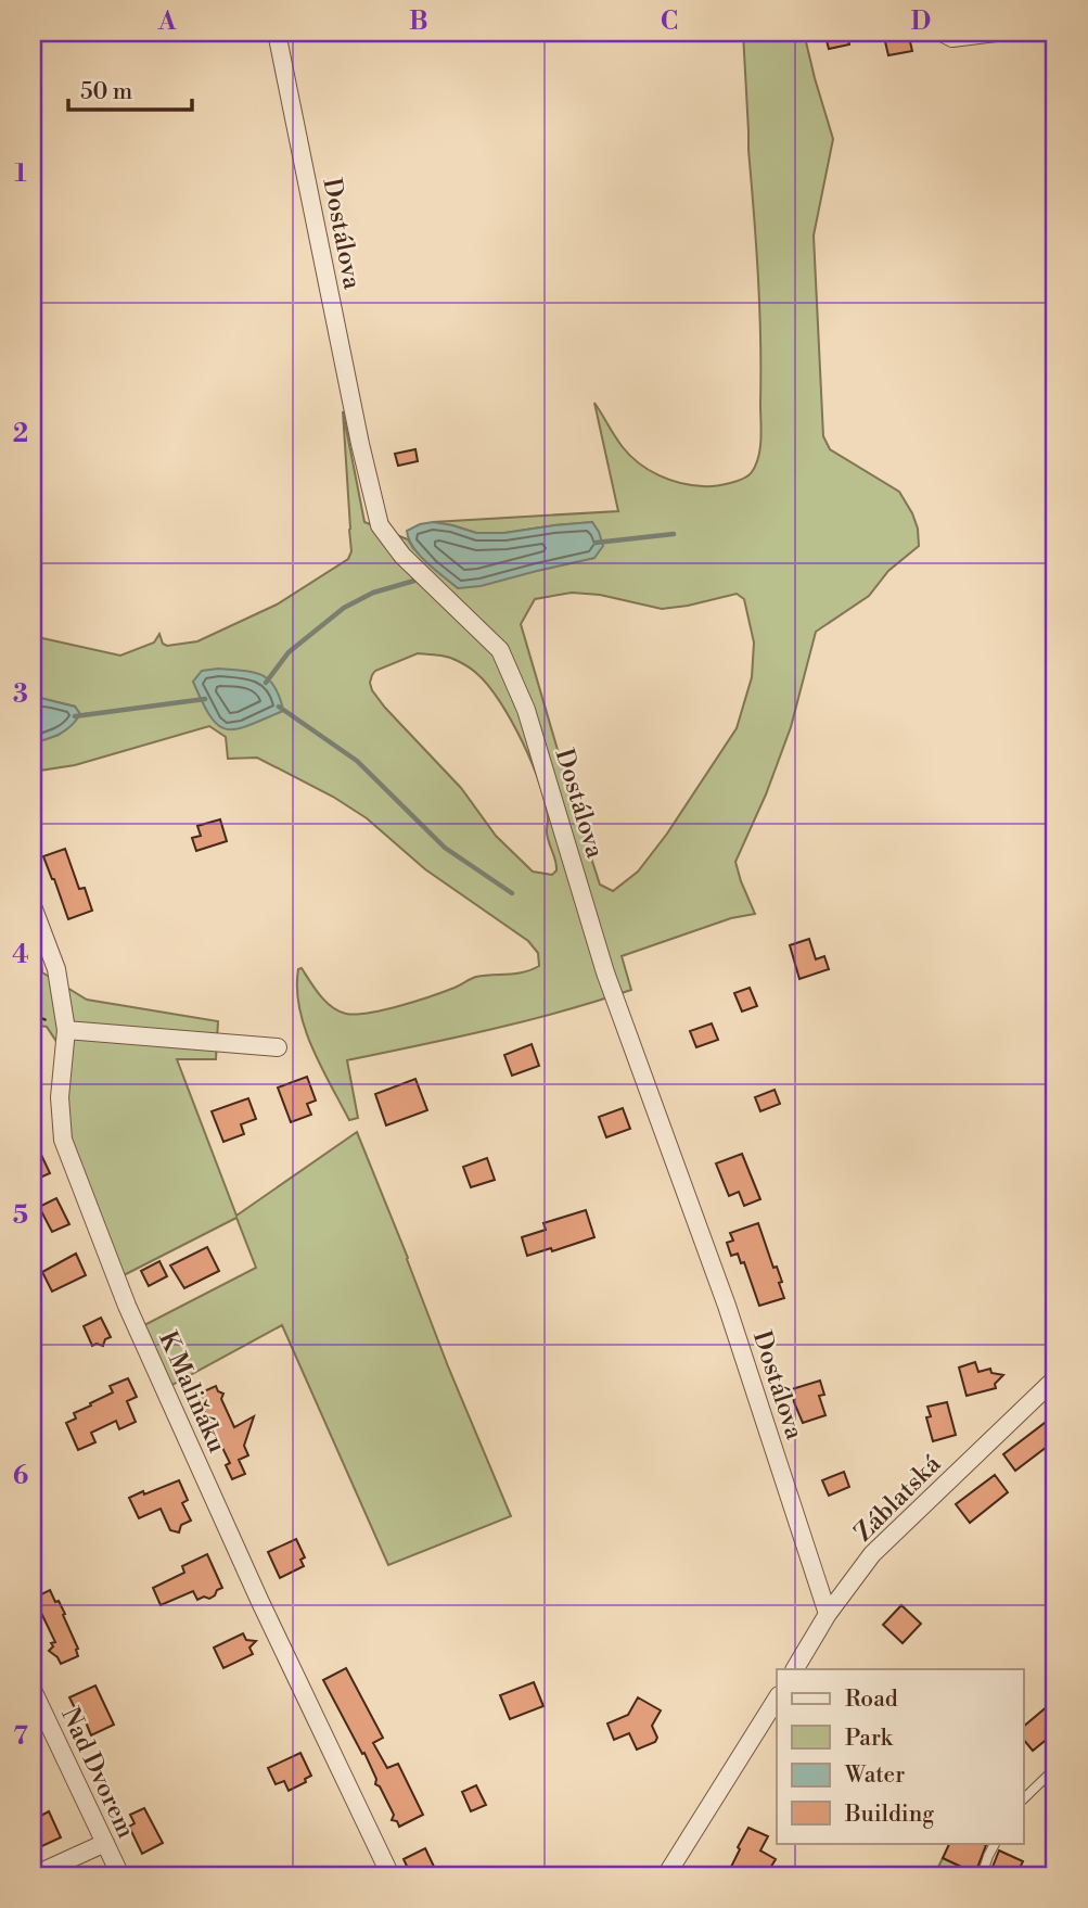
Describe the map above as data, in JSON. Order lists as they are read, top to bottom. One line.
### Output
{"streets":{"street":["Dostálova","K Maliňáku","Záblatská","Nad Dvorem"]},"crossings":[["Dostálova","Záblatská"]],"legend":["Road","Park","Water","Building"],"scale_bar":"50 m","grid":{"columns":["A","B","C","D"],"rows":["1","2","3","4","5","6","7"]}}
